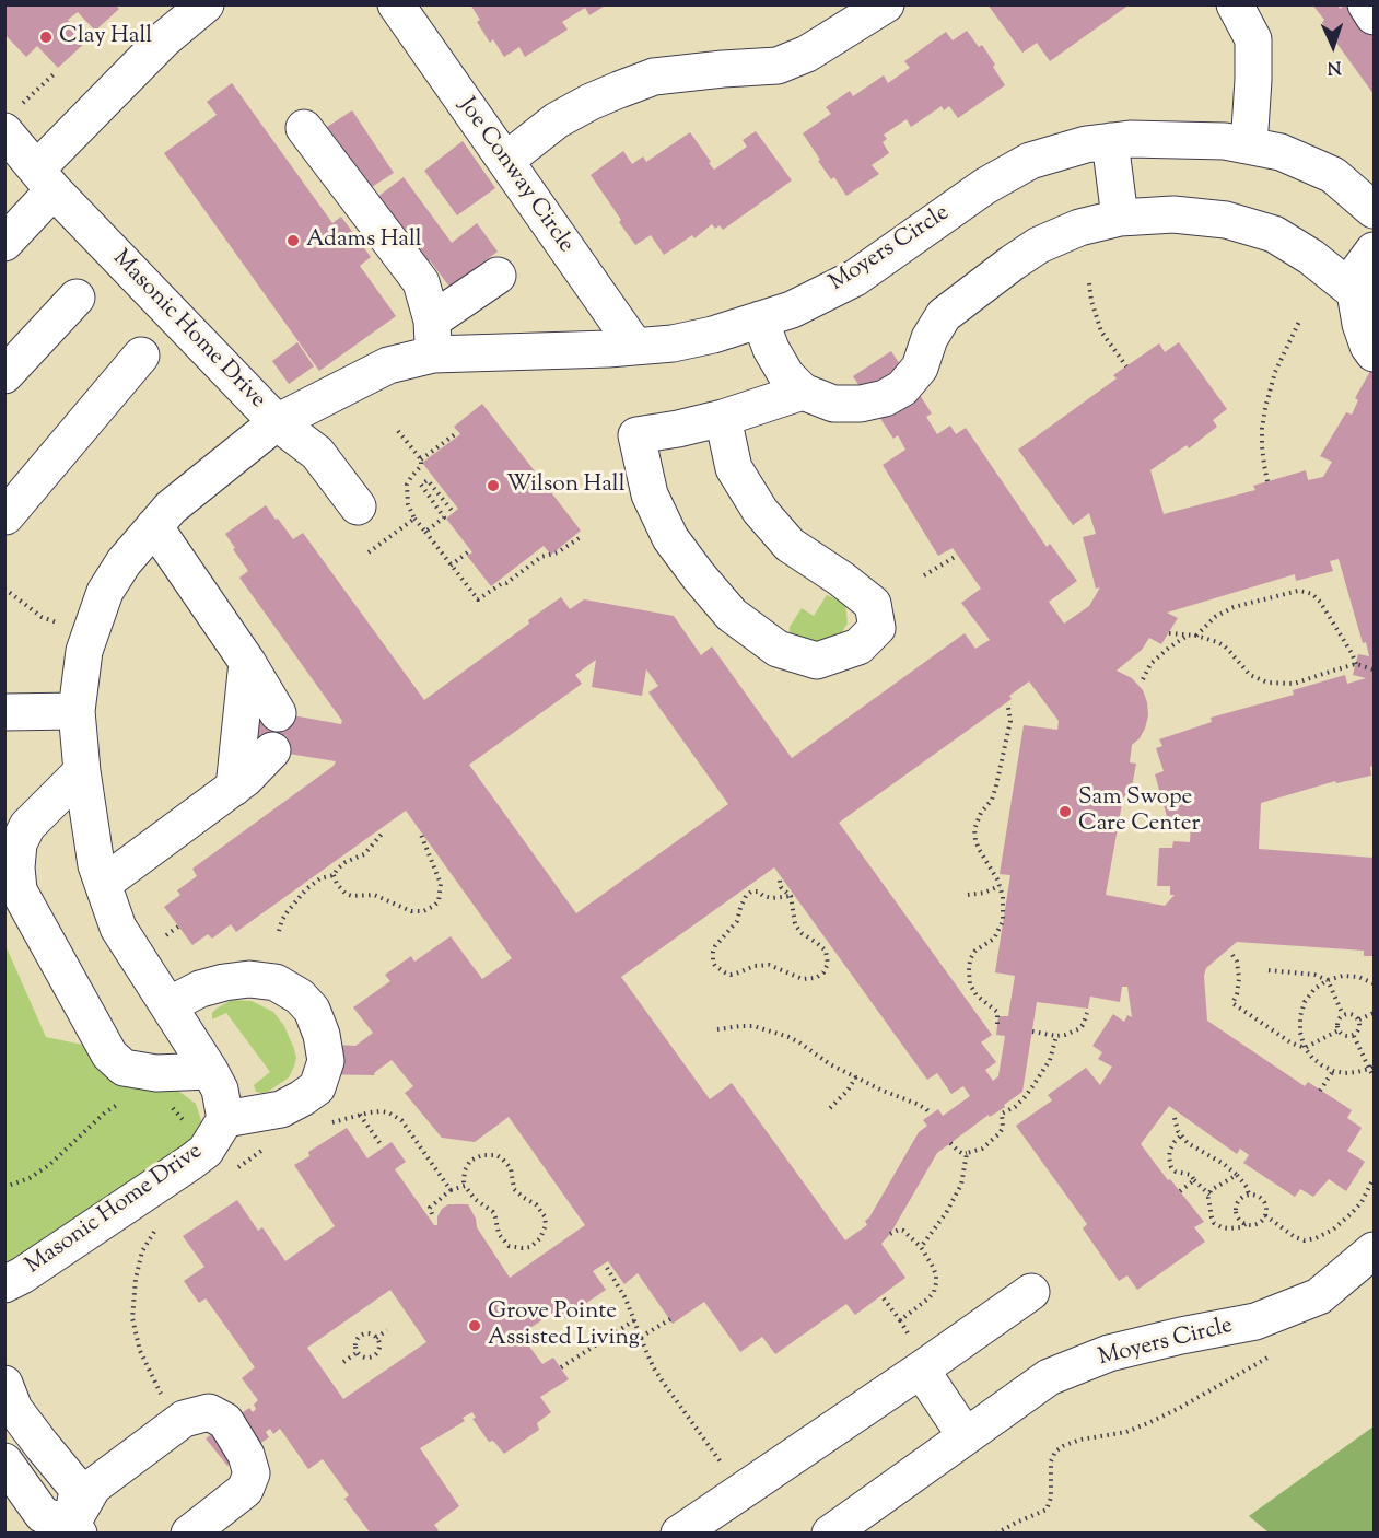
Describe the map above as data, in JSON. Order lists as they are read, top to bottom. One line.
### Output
{"streets":{"street":["Joe Conway Circle","Moyers Circle","Masonic Home Drive"]},"crossings":[["Joe Conway Circle","Moyers Circle"],["Moyers Circle","Masonic Home Drive"]],"places":["Clay Hall","Adams Hall","Wilson Hall","Sam Swope Care Center","Grove Pointe Assisted Living"],"north":"bottom"}
